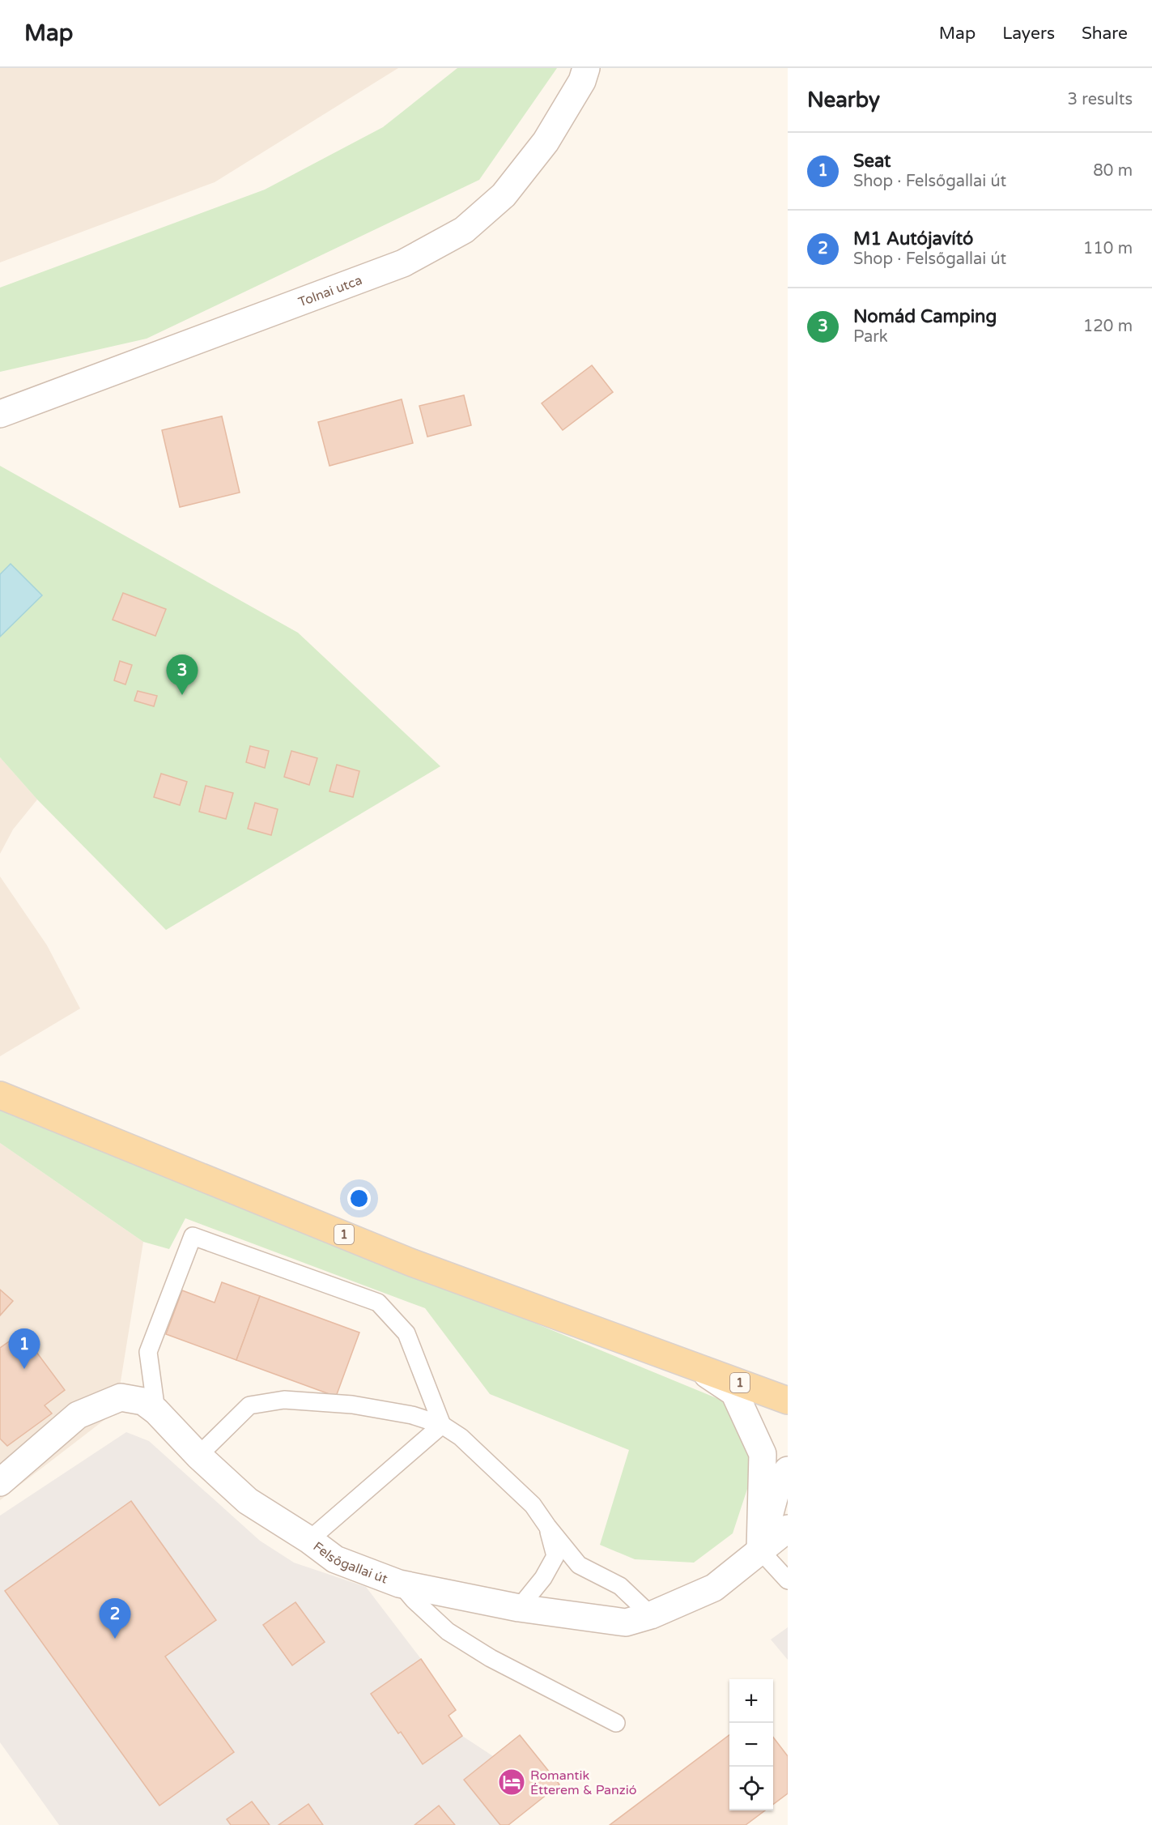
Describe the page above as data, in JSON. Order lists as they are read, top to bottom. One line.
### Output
{"streets":{"main road":["1"],"street":["Tolnai utca","Felsőgallai út"]},"places":{"hotel":["Romantik Étterem & Panzió"]},"page":{"header":"Map","nav":["Map","Layers","Share"],"heading":["Nearby","3 results"],"list":[{"mark":"1","name":"Seat","note":"Shop · Felsőgallai út","value":"80 m"},{"mark":"2","name":"M1 Autójavító","note":"Shop · Felsőgallai út","value":"110 m"},{"mark":"3","name":"Nomád Camping","note":"Park","value":"120 m"}],"pins":["3","1","2"],"map_buttons":["+","−"]}}
